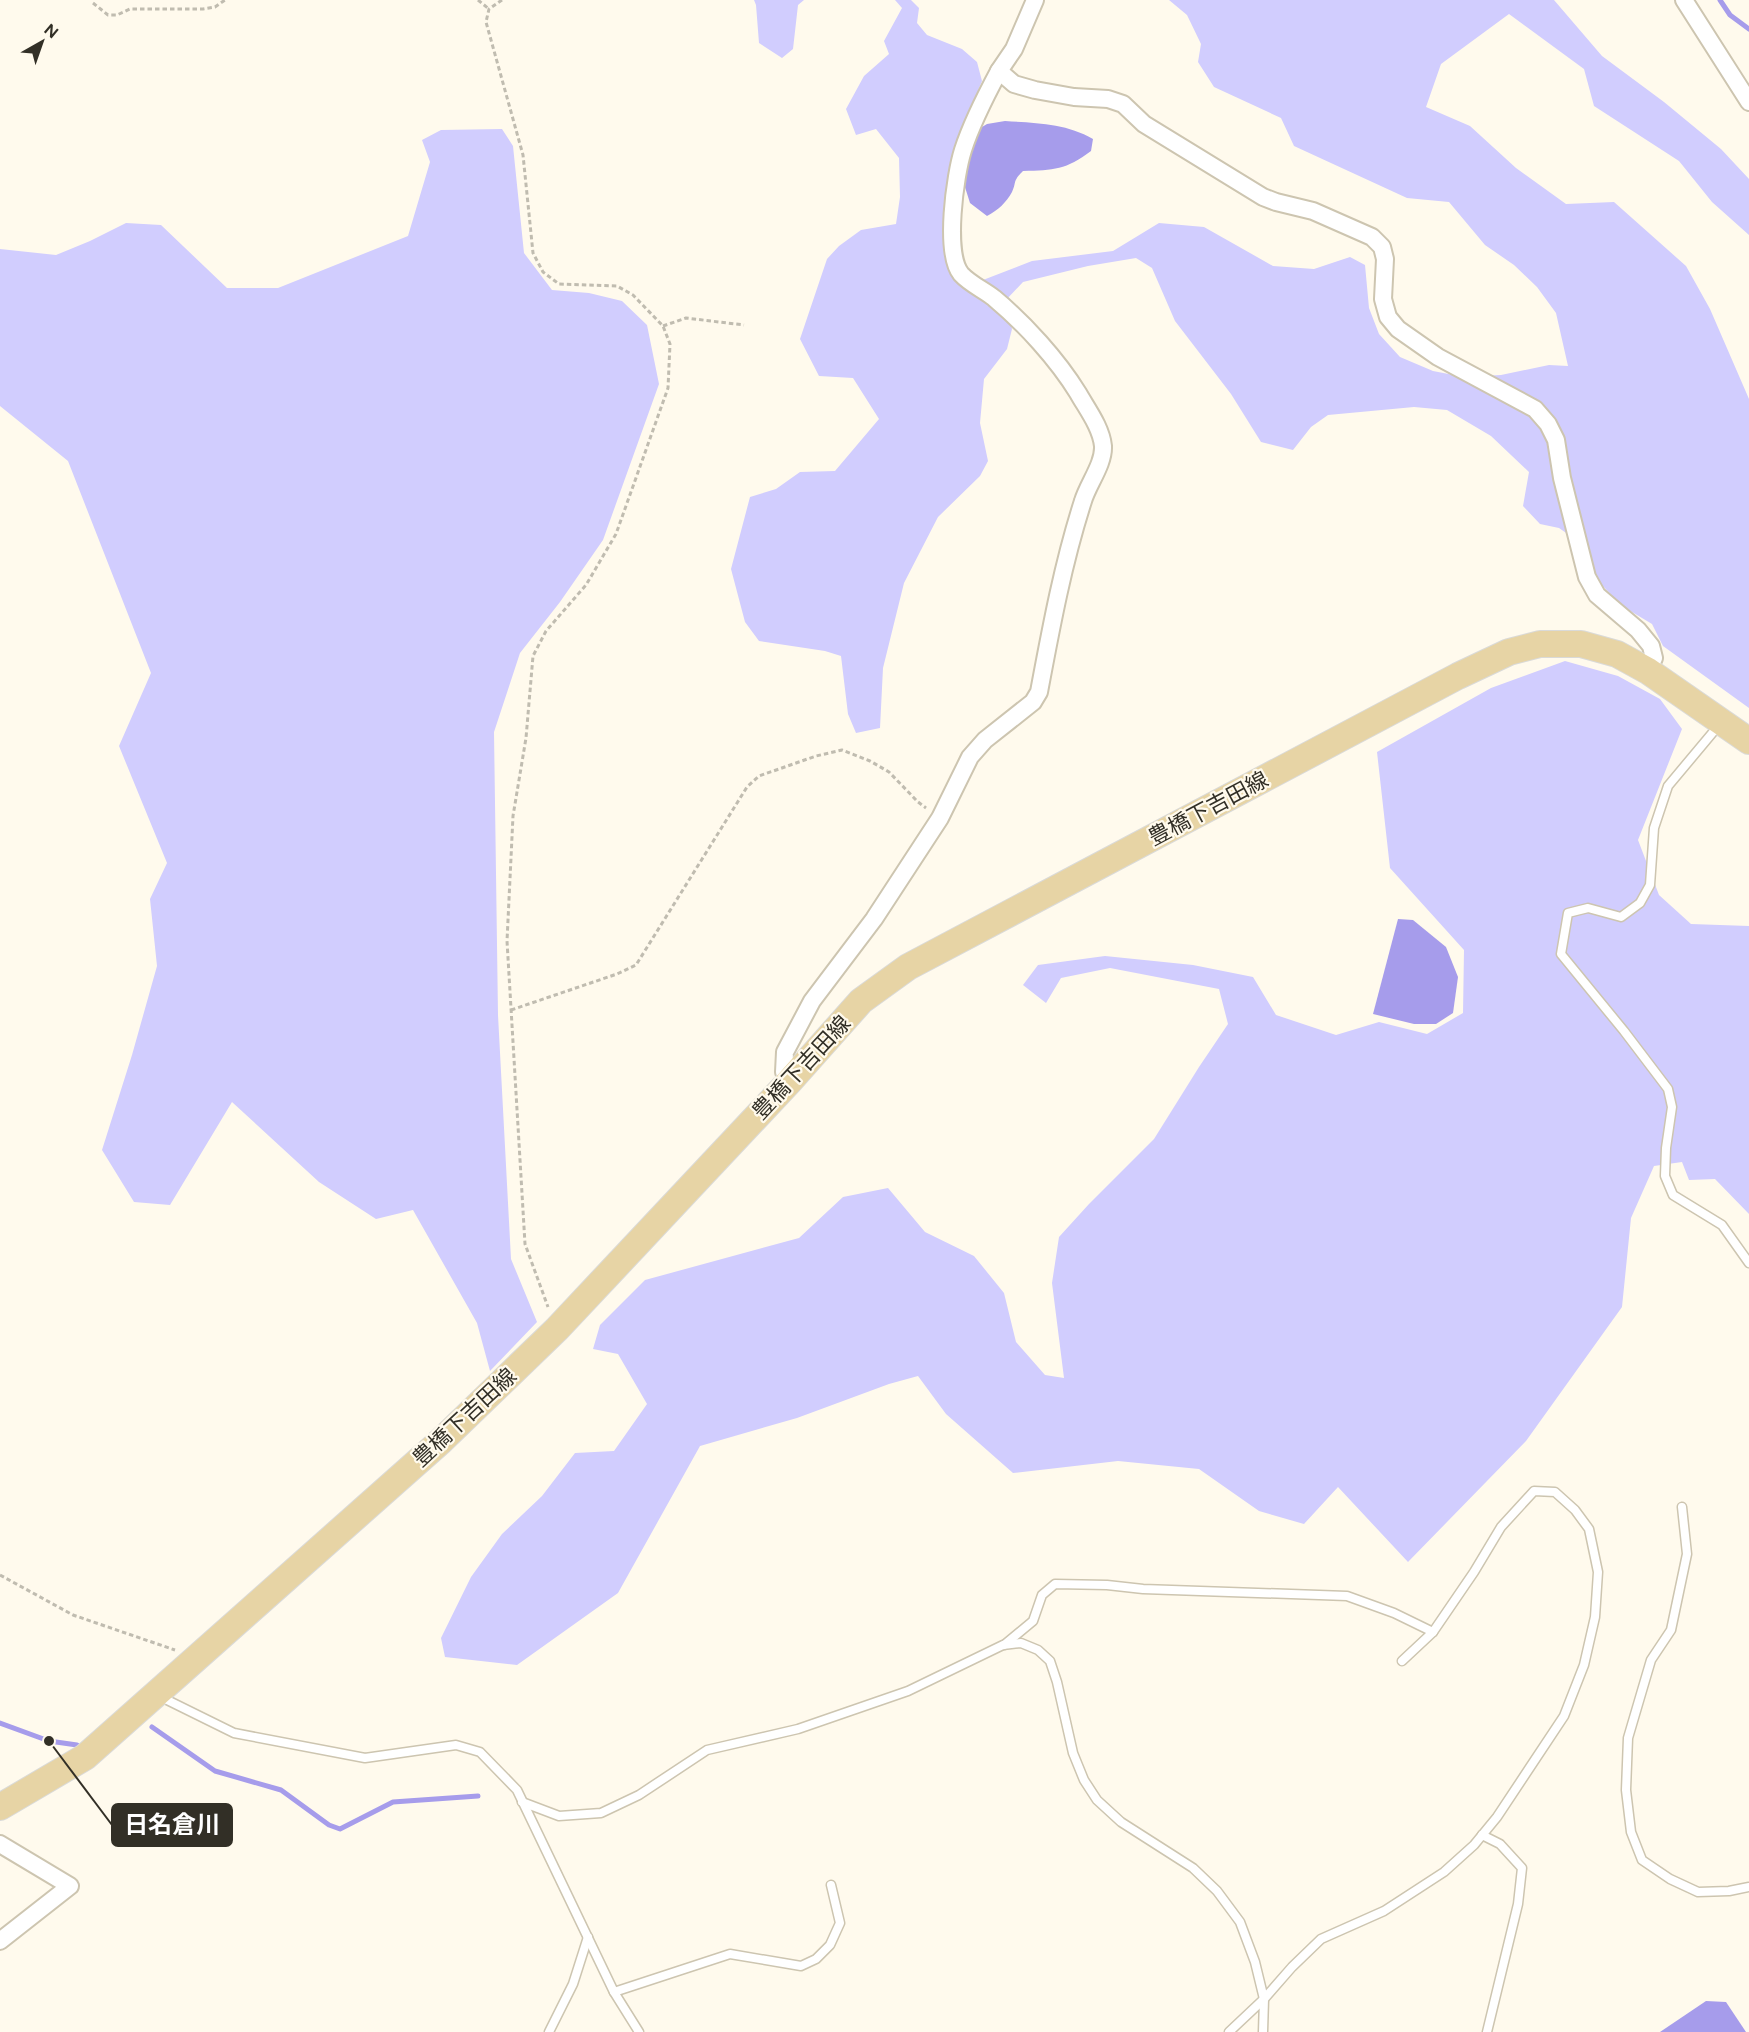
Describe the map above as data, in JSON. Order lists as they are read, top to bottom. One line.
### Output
{"streets":{"main road":["豊橋下吉田線"]},"places":["日名倉川"],"north":"top right"}
